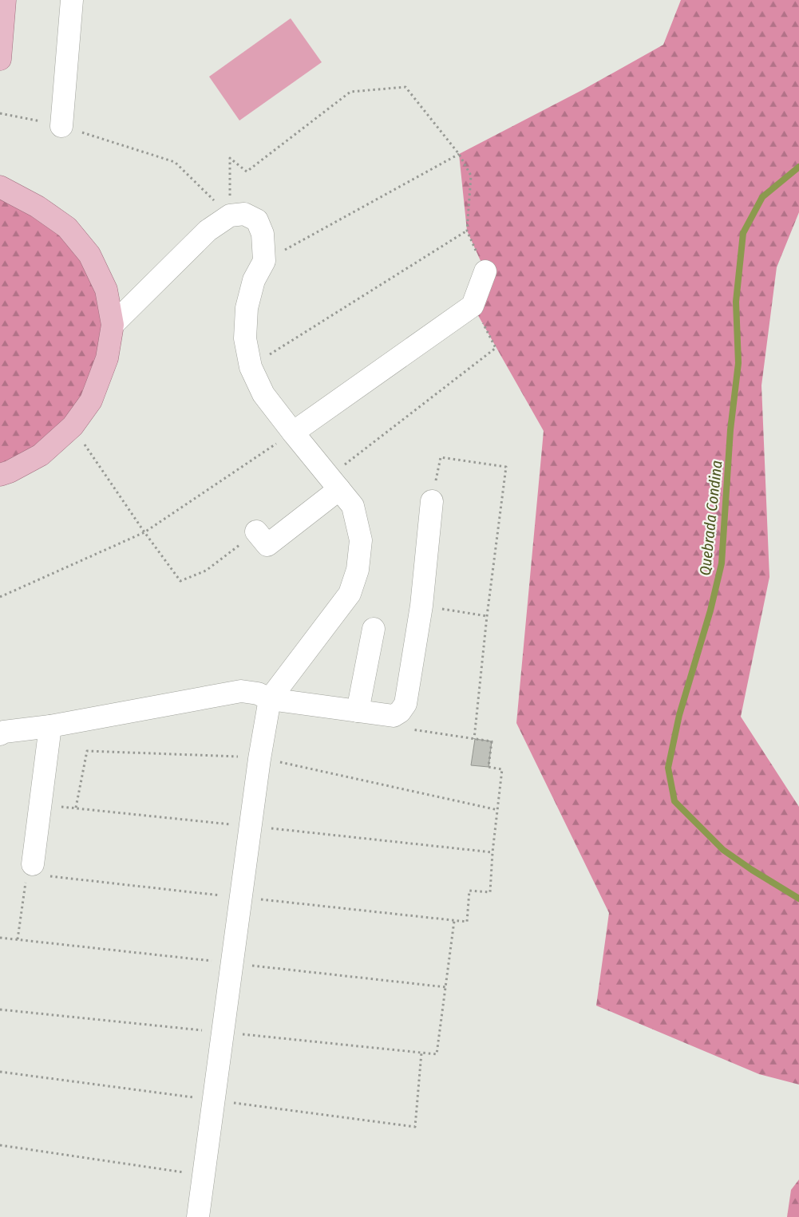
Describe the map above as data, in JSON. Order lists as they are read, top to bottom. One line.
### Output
{"water":["Quebrada Condina"]}
